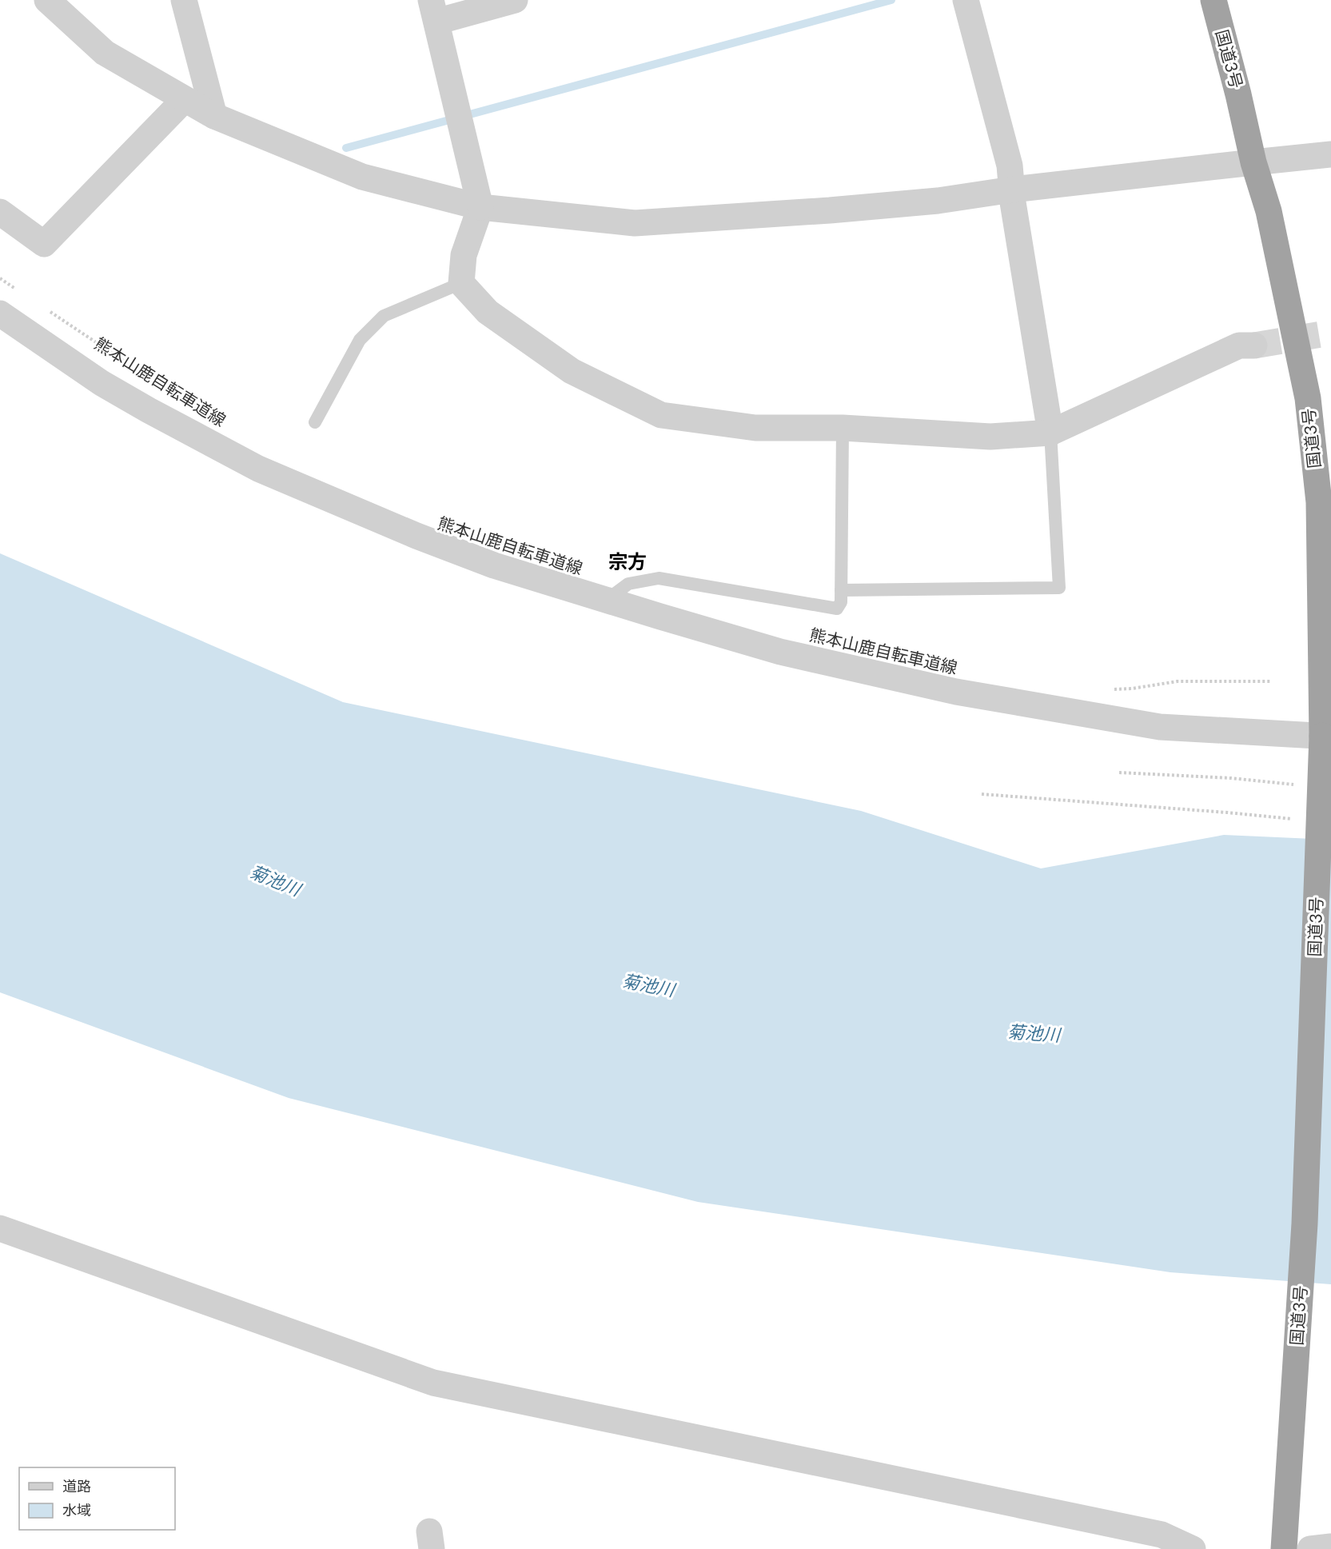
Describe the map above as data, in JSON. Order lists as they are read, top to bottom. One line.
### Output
{"streets":{"highway":["国道3号"],"path":["熊本山鹿自転車道線"]},"districts":["宗方"],"water":["菊池川"],"legend":["道路","水域"]}
